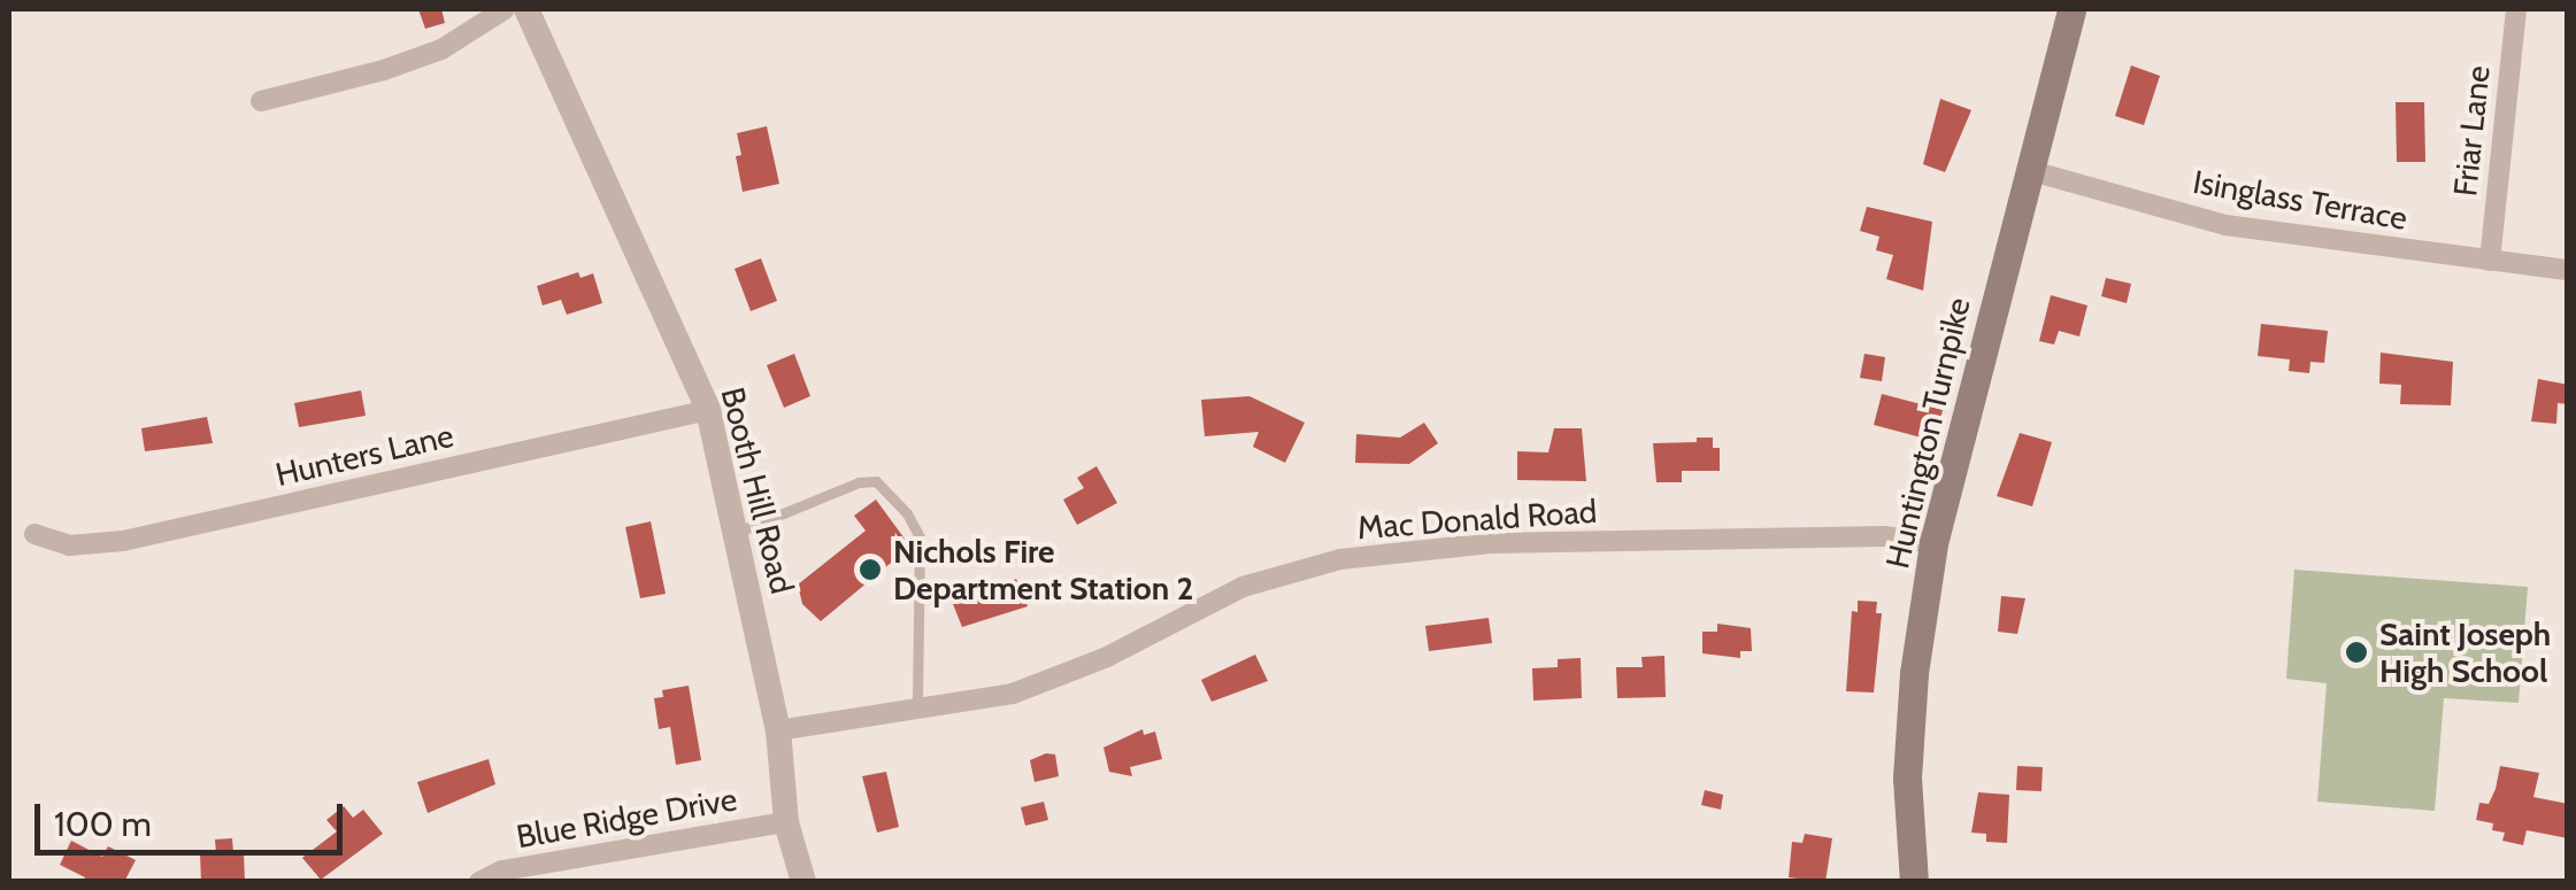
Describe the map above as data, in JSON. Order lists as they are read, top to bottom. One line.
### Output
{"streets":{"main road":["Huntington Turnpike"],"street":["Friar Lane","Isinglass Terrace","Hunters Lane","Booth Hill Road","Mac Donald Road","Blue Ridge Drive"]},"crossings":[["Friar Lane","Isinglass Terrace"],["Isinglass Terrace","Huntington Turnpike"],["Huntington Turnpike","Mac Donald Road"],["Hunters Lane","Booth Hill Road"],["Booth Hill Road","Mac Donald Road"],["Booth Hill Road","Blue Ridge Drive"]],"places":["Nichols Fire Department Station 2","Saint Joseph High School"],"scale_bar":"100 m"}
